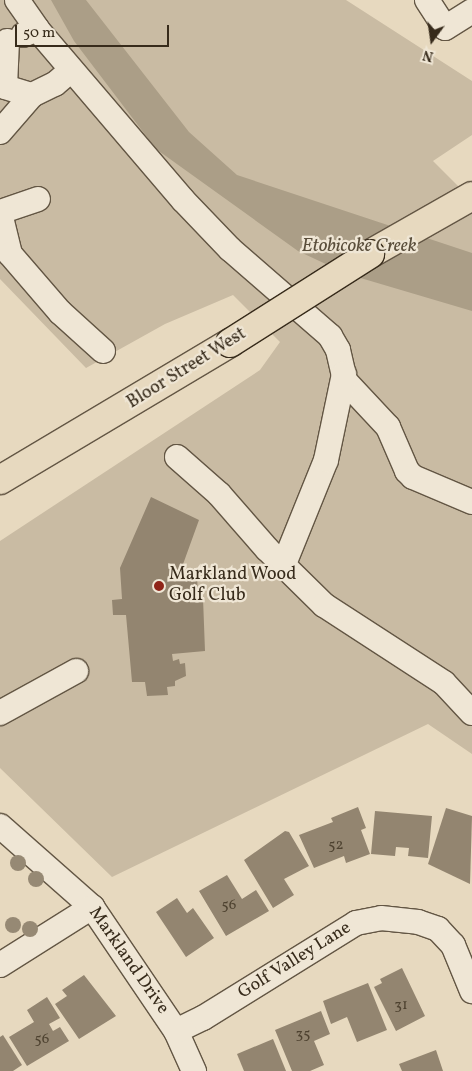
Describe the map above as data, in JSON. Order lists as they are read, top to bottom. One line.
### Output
{"streets":{"main road":["Bloor Street West"],"street":["Markland Drive","Golf Valley Lane"]},"crossings":[["Markland Drive","Golf Valley Lane"]],"water":["Etobicoke Creek"],"places":["Markland Wood Golf Club"],"house_numbers":["52","56","31","35","56"],"scale_bar":"50 m","north":"bottom"}
